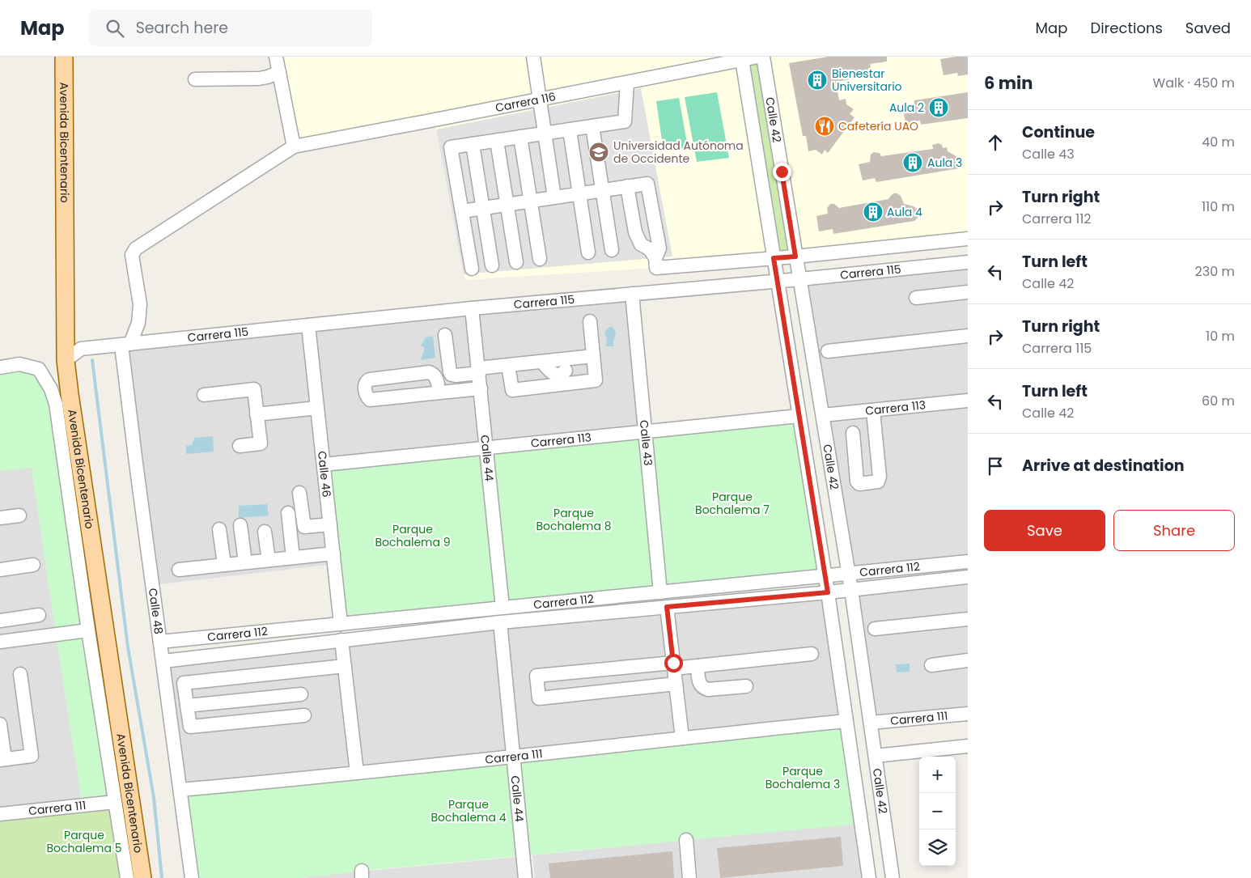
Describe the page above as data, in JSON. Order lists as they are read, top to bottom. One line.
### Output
{"streets":{"main road":["Avenida Bicentenario"],"street":["Carrera 116","Calle 42","Carrera 115","Carrera 113","Calle 43","Calle 44","Calle 46","Carrera 112","Calle 48","Carrera 111"]},"crossings":[["Carrera 116","Calle 42"],["Calle 42","Carrera 115"],["Calle 42","Carrera 113"],["Calle 42","Carrera 112"],["Calle 42","Carrera 111"],["Avenida Bicentenario","Carrera 115"],["Carrera 115","Calle 43"],["Carrera 115","Calle 44"],["Carrera 115","Calle 46"],["Carrera 115","Calle 48"],["Carrera 113","Calle 43"],["Carrera 113","Calle 44"],["Carrera 113","Calle 46"],["Calle 43","Carrera 112"],["Calle 44","Carrera 112"],["Calle 44","Carrera 111"],["Calle 46","Carrera 112"],["Carrera 112","Calle 48"],["Calle 48","Carrera 111"]],"parks":["Parque Bochalema 7","Parque Bochalema 8","Parque Bochalema 9","Parque Bochalema 3","Parque Bochalema 4","Parque Bochalema 5"],"places":{"building":["Bienestar Universitario","Aula 2","Aula 3","Aula 4"],"restaurant":["Cafetería UAO"],"school or university":["Universidad Autónoma de Occidente"]},"page":{"header":"Map","search":"Search here","nav":["Map","Directions","Saved"],"heading":["6 min","Walk · 450 m"],"list":[["Continue","Calle 43","40 m"],["Turn right","Carrera 112","110 m"],["Turn left","Calle 42","230 m"],["Turn right","Carrera 115","10 m"],["Turn left","Calle 42","60 m"],"Arrive at destination"],"buttons":["Save","Share"],"map_buttons":["+","−"]}}
